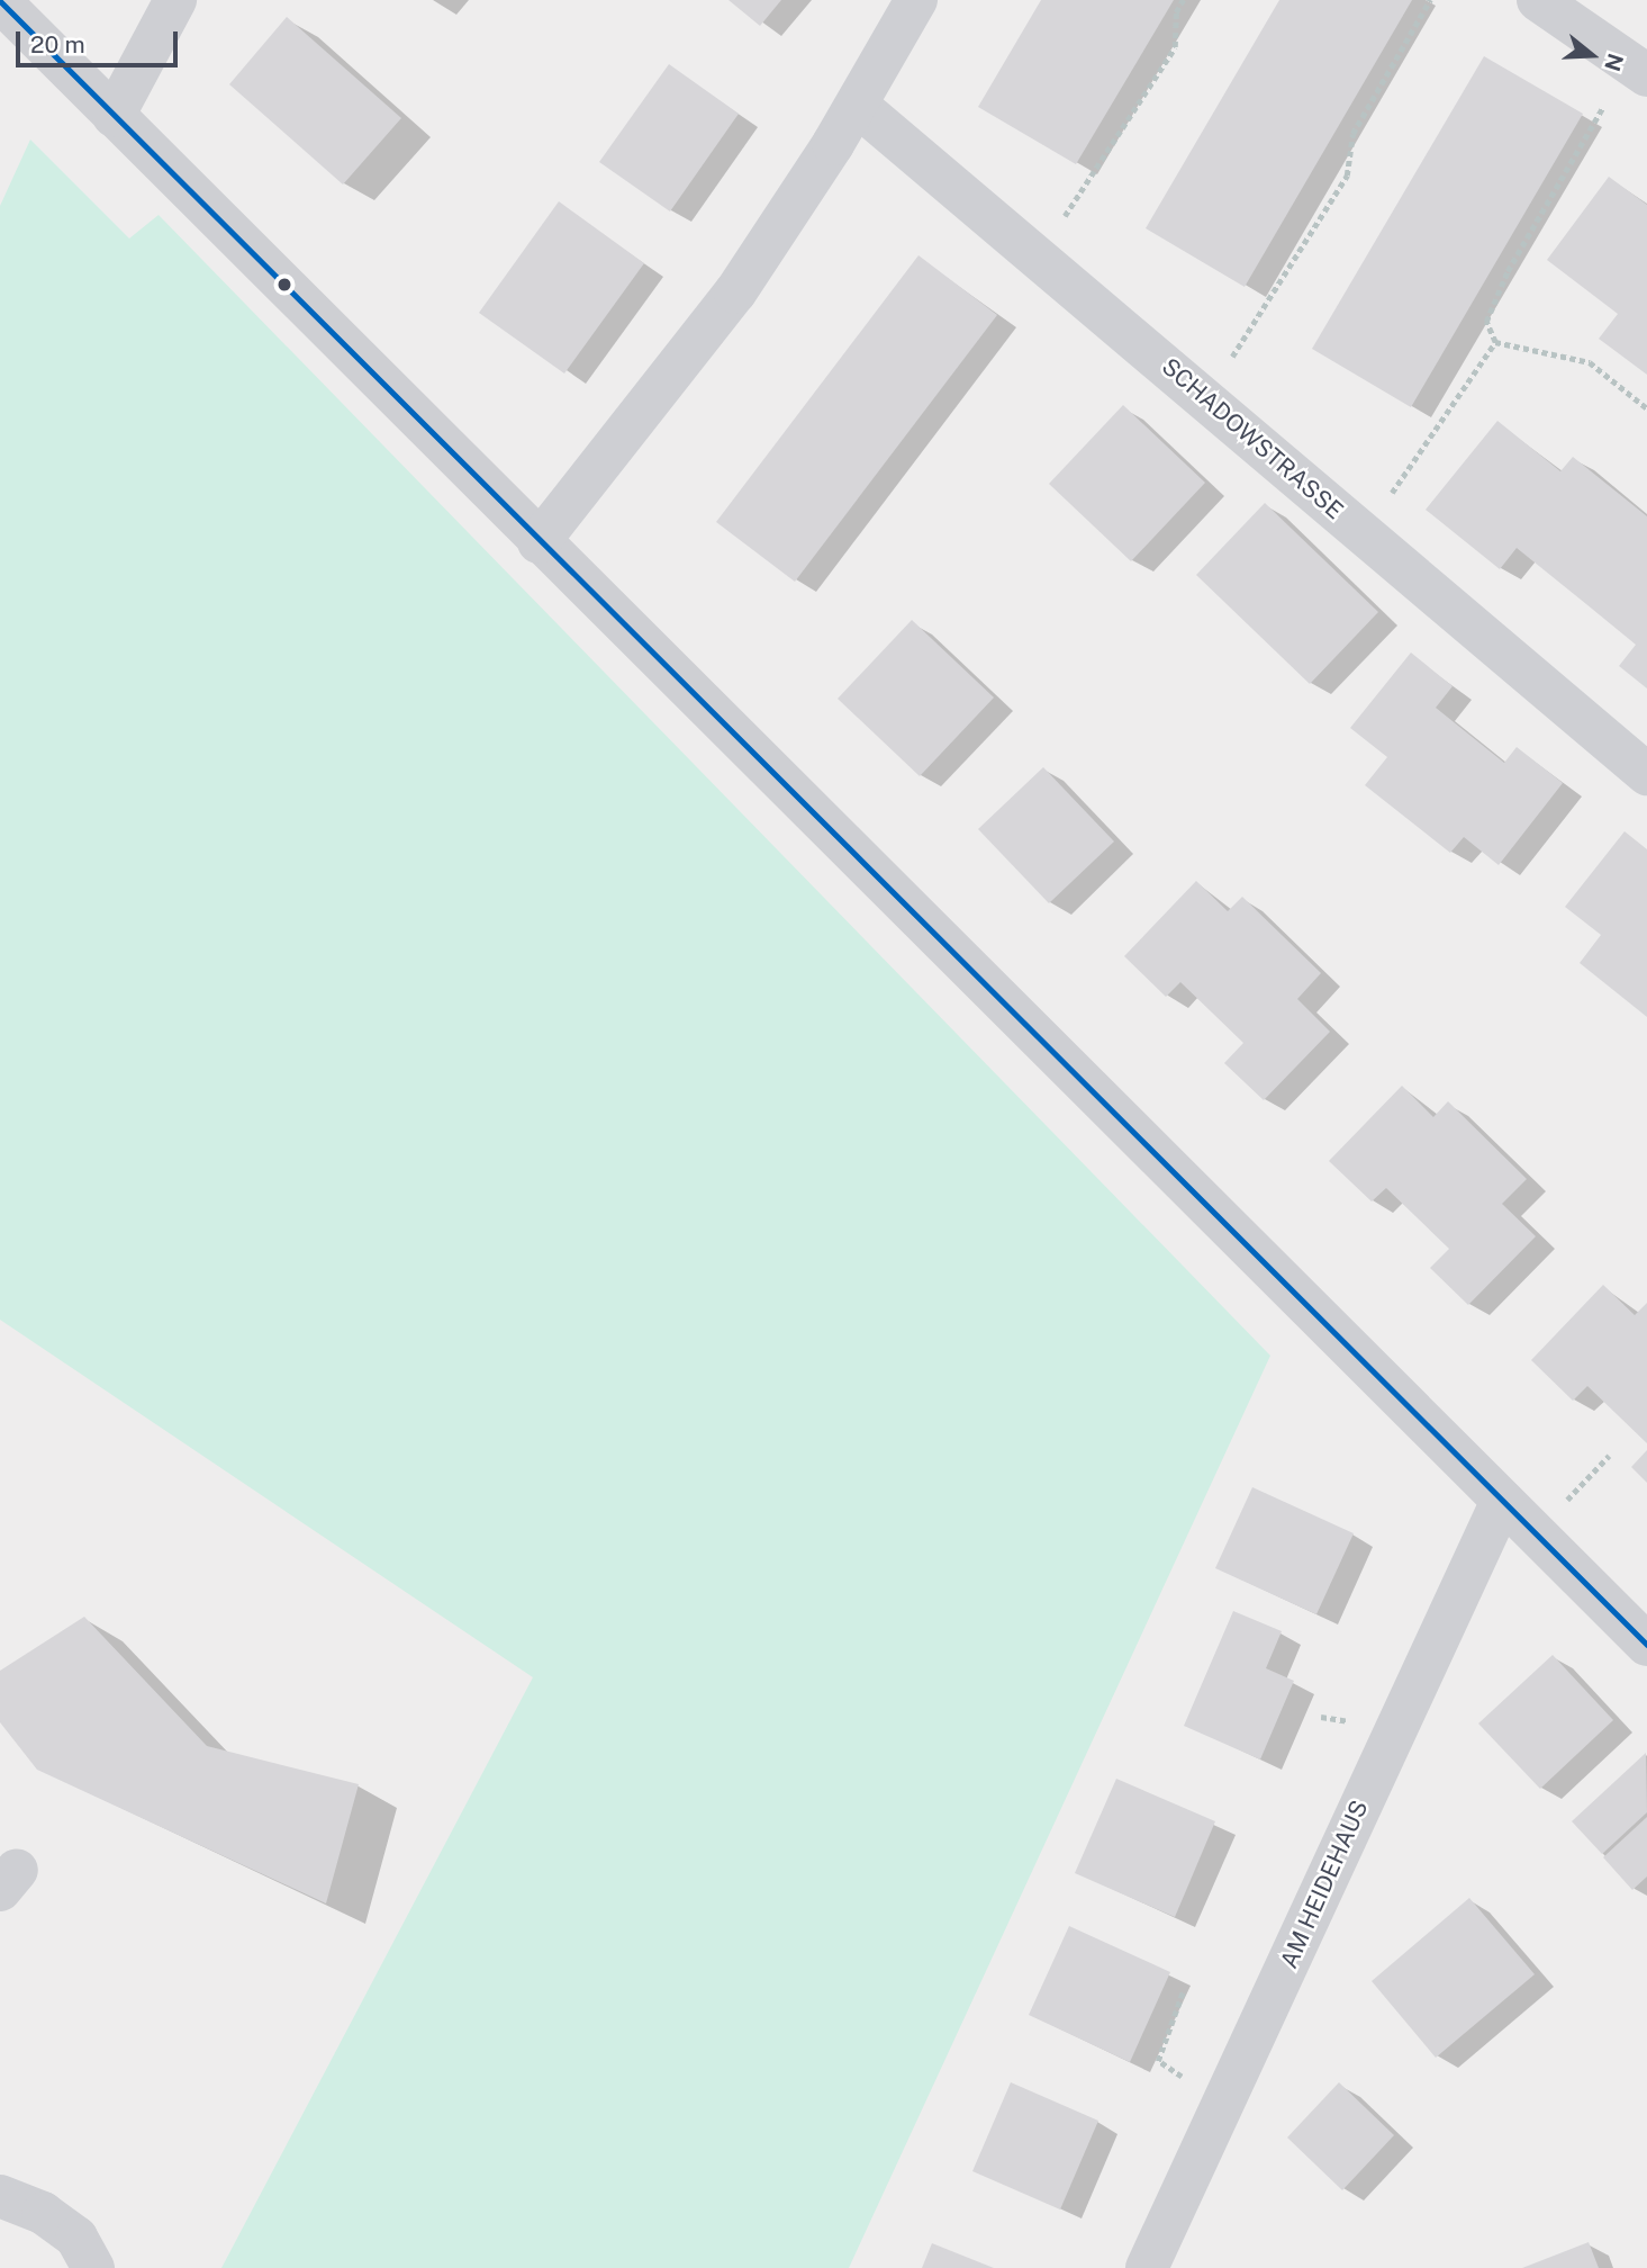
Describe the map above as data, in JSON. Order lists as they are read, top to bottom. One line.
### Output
{"streets":{"street":["SCHADOWSTRASSE","AM HEIDEHAUS"]},"scale_bar":"20 m","north":"right"}
